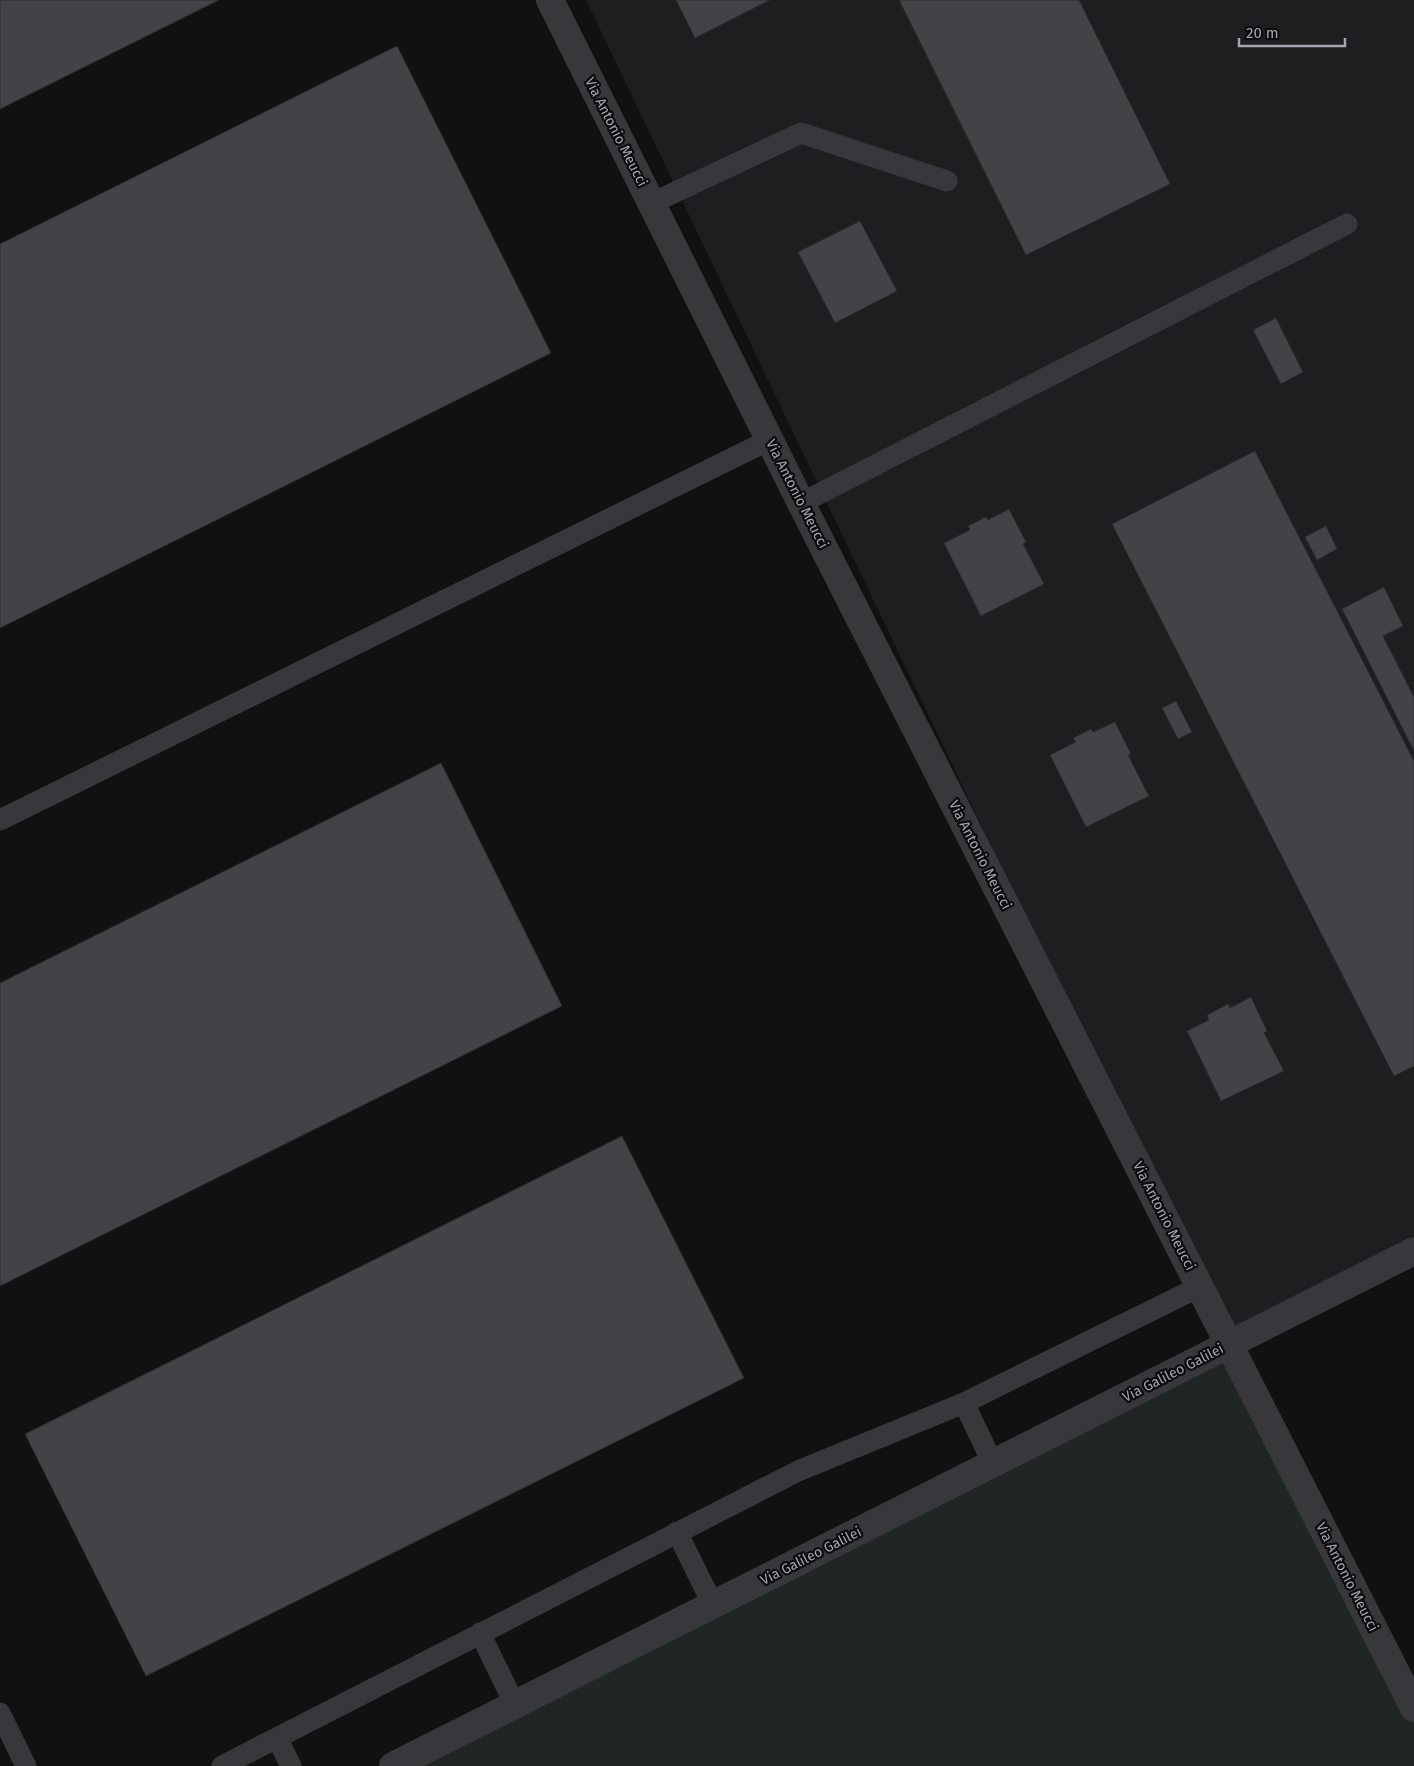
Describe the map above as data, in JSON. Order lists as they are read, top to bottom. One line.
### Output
{"streets":{"street":["Via Antonio Meucci","Via Galileo Galilei"]},"crossings":[["Via Antonio Meucci","Via Galileo Galilei"]],"scale_bar":"20 m"}
